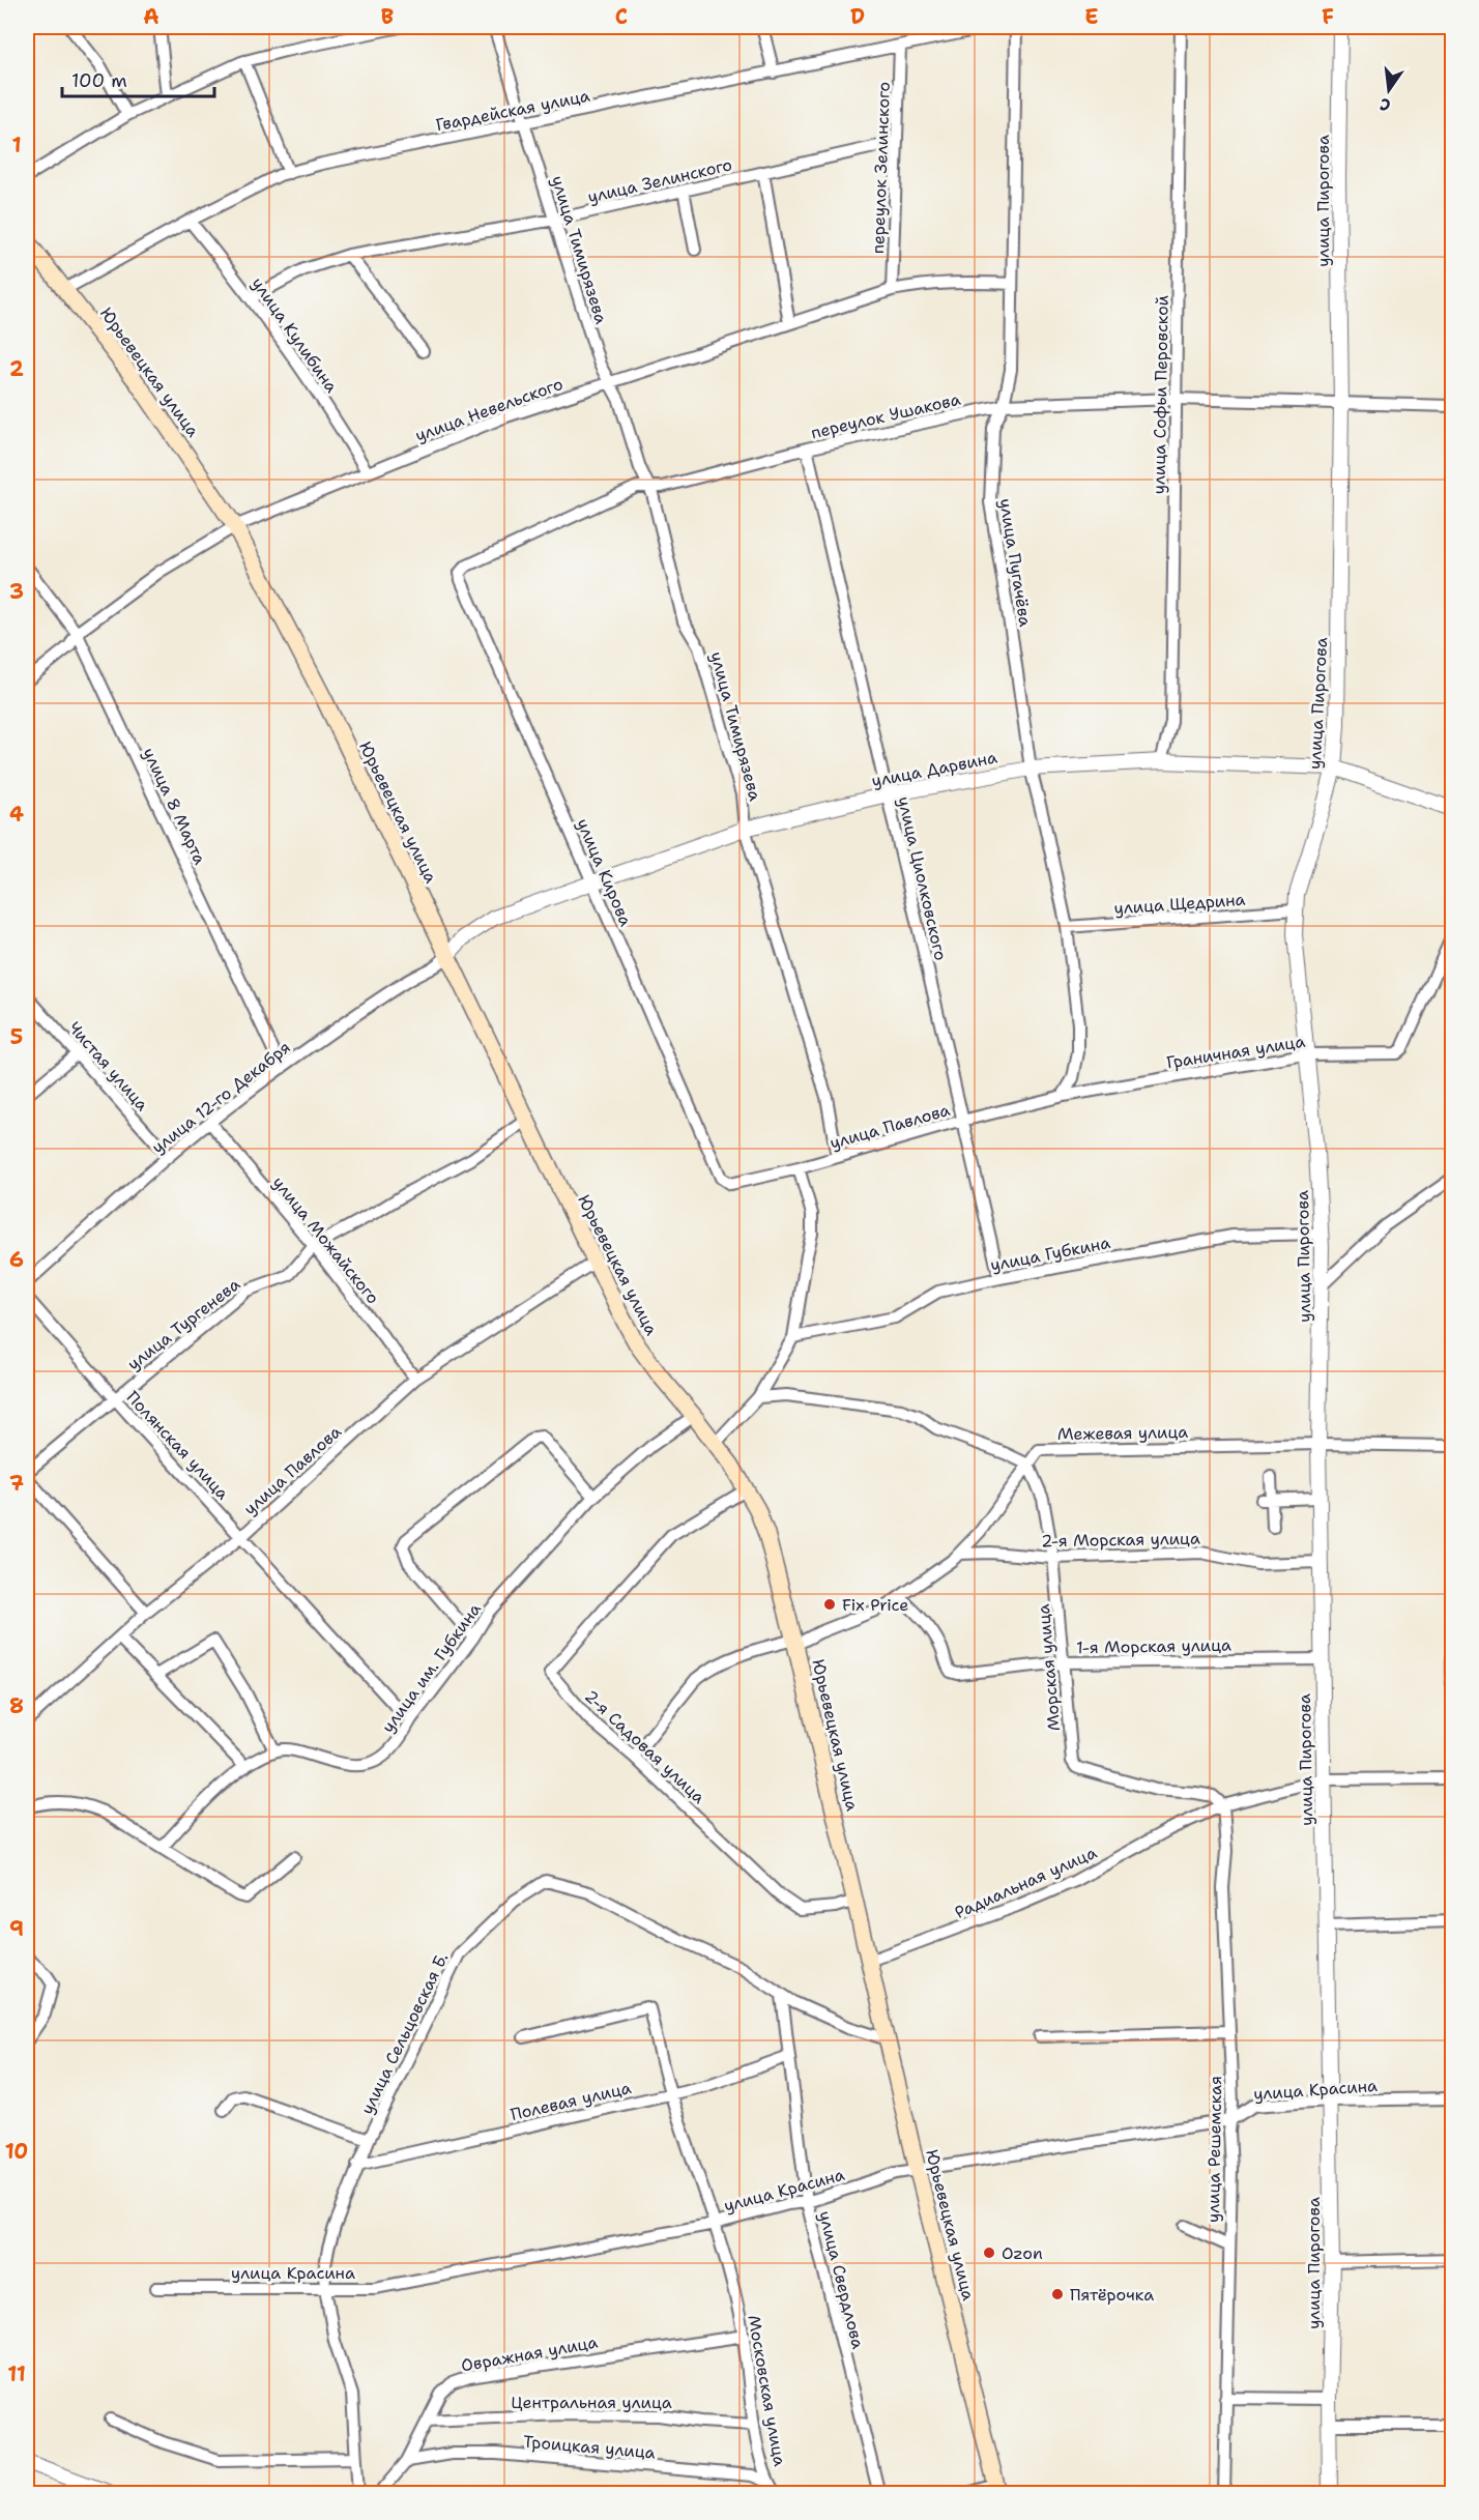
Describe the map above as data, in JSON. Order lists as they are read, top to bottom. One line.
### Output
{"streets":{"main road":["Юрьевецкая улица"],"street":["Гвардейская улица","переулок Зелинского","улица Зелинского","улица Пирогова","улица Тимирязева","улица Кулибина","улица Софьи Перовской","улица Невельского","переулок Ушакова","улица Пугачёва","улица Дарвина","улица 8 Марта","улица Кирова","улица Циолковского","улица Щедрина","Граничная улица","Чистая улица","улица 12-го Декабря","улица Павлова","улица Можайского","улица Губкина","улица Тургенева","Межевая улица","Полянская улица","2-я Морская улица","1-я Морская улица","улица им. Губкина","Морская улица","2-я Садовая улица","Радиальная улица","улица Сельцовская Б.","улица Красина","Полевая улица","улица Решемская","улица Свердлова","Овражная улица","Московская улица","Центральная улица","Троицкая улица"]},"crossings":[["Гвардейская улица","переулок Зелинского"],["Гвардейская улица","улица Тимирязева"],["Гвардейская улица","улица Кулибина"],["Гвардейская улица","Юрьевецкая улица"],["переулок Зелинского","улица Зелинского"],["переулок Зелинского","улица Невельского"],["улица Зелинского","улица Тимирязева"],["улица Зелинского","улица Кулибина"],["улица Пирогова","переулок Ушакова"],["улица Пирогова","улица Дарвина"],["улица Пирогова","улица Щедрина"],["улица Пирогова","Граничная улица"],["улица Пирогова","улица Губкина"],["улица Пирогова","Межевая улица"],["улица Пирогова","2-я Морская улица"],["улица Пирогова","1-я Морская улица"],["улица Пирогова","улица Красина"],["улица Тимирязева","улица Невельского"],["улица Тимирязева","переулок Ушакова"],["улица Тимирязева","улица Дарвина"],["улица Тимирязева","улица Павлова"],["улица Кулибина","улица Невельского"],["Юрьевецкая улица","улица Невельского"],["Юрьевецкая улица","улица Дарвина"],["Юрьевецкая улица","улица 12-го Декабря"],["Юрьевецкая улица","улица Павлова"],["Юрьевецкая улица","улица Тургенева"],["Юрьевецкая улица","Межевая улица"],["Юрьевецкая улица","улица им. Губкина"],["Юрьевецкая улица","2-я Садовая улица"],["Юрьевецкая улица","Радиальная улица"],["Юрьевецкая улица","улица Сельцовская Б."],["Юрьевецкая улица","улица Красина"],["улица Софьи Перовской","переулок Ушакова"],["улица Софьи Перовской","улица Дарвина"],["улица Невельского","улица Пугачёва"],["улица Невельского","улица 8 Марта"],["переулок Ушакова","улица Пугачёва"],["переулок Ушакова","улица Кирова"],["переулок Ушакова","улица Циолковского"],["улица Пугачёва","улица Дарвина"],["улица Пугачёва","улица Щедрина"],["улица Пугачёва","Граничная улица"],["улица Пугачёва","улица Павлова"],["улица Дарвина","улица Кирова"],["улица Дарвина","улица Циолковского"],["улица Дарвина","улица 12-го Декабря"],["улица 8 Марта","улица 12-го Декабря"],["улица Кирова","улица Павлова"],["улица Циолковского","улица Павлова"],["улица Циолковского","улица Губкина"],["Граничная улица","улица Павлова"],["Чистая улица","улица 12-го Декабря"],["улица 12-го Декабря","улица Можайского"],["улица Павлова","улица Можайского"],["улица Павлова","Полянская улица"],["улица Можайского","улица Тургенева"],["улица Тургенева","Полянская улица"],["Межевая улица","2-я Морская улица"],["Межевая улица","1-я Морская улица"],["Межевая улица","Морская улица"],["Межевая улица","2-я Садовая улица"],["Полянская улица","улица им. Губкина"],["2-я Морская улица","Морская улица"],["1-я Морская улица","Морская улица"],["Морская улица","Радиальная улица"],["Морская улица","улица Решемская"],["Радиальная улица","улица Решемская"],["улица Сельцовская Б.","улица Красина"],["улица Сельцовская Б.","Полевая улица"],["улица Сельцовская Б.","улица Свердлова"],["улица Красина","улица Решемская"],["улица Красина","улица Свердлова"],["улица Красина","Московская улица"],["Полевая улица","улица Свердлова"],["Полевая улица","Московская улица"],["Овражная улица","Московская улица"],["Овражная улица","Центральная улица"],["Овражная улица","Троицкая улица"],["Московская улица","Центральная улица"],["Московская улица","Троицкая улица"]],"places":["Fix Price","Ozon","Пятёрочка"],"scale_bar":"100 m","north":"bottom","grid":{"columns":["A","B","C","D","E","F"],"rows":["1","2","3","4","5","6","7","8","9","10","11"]}}
